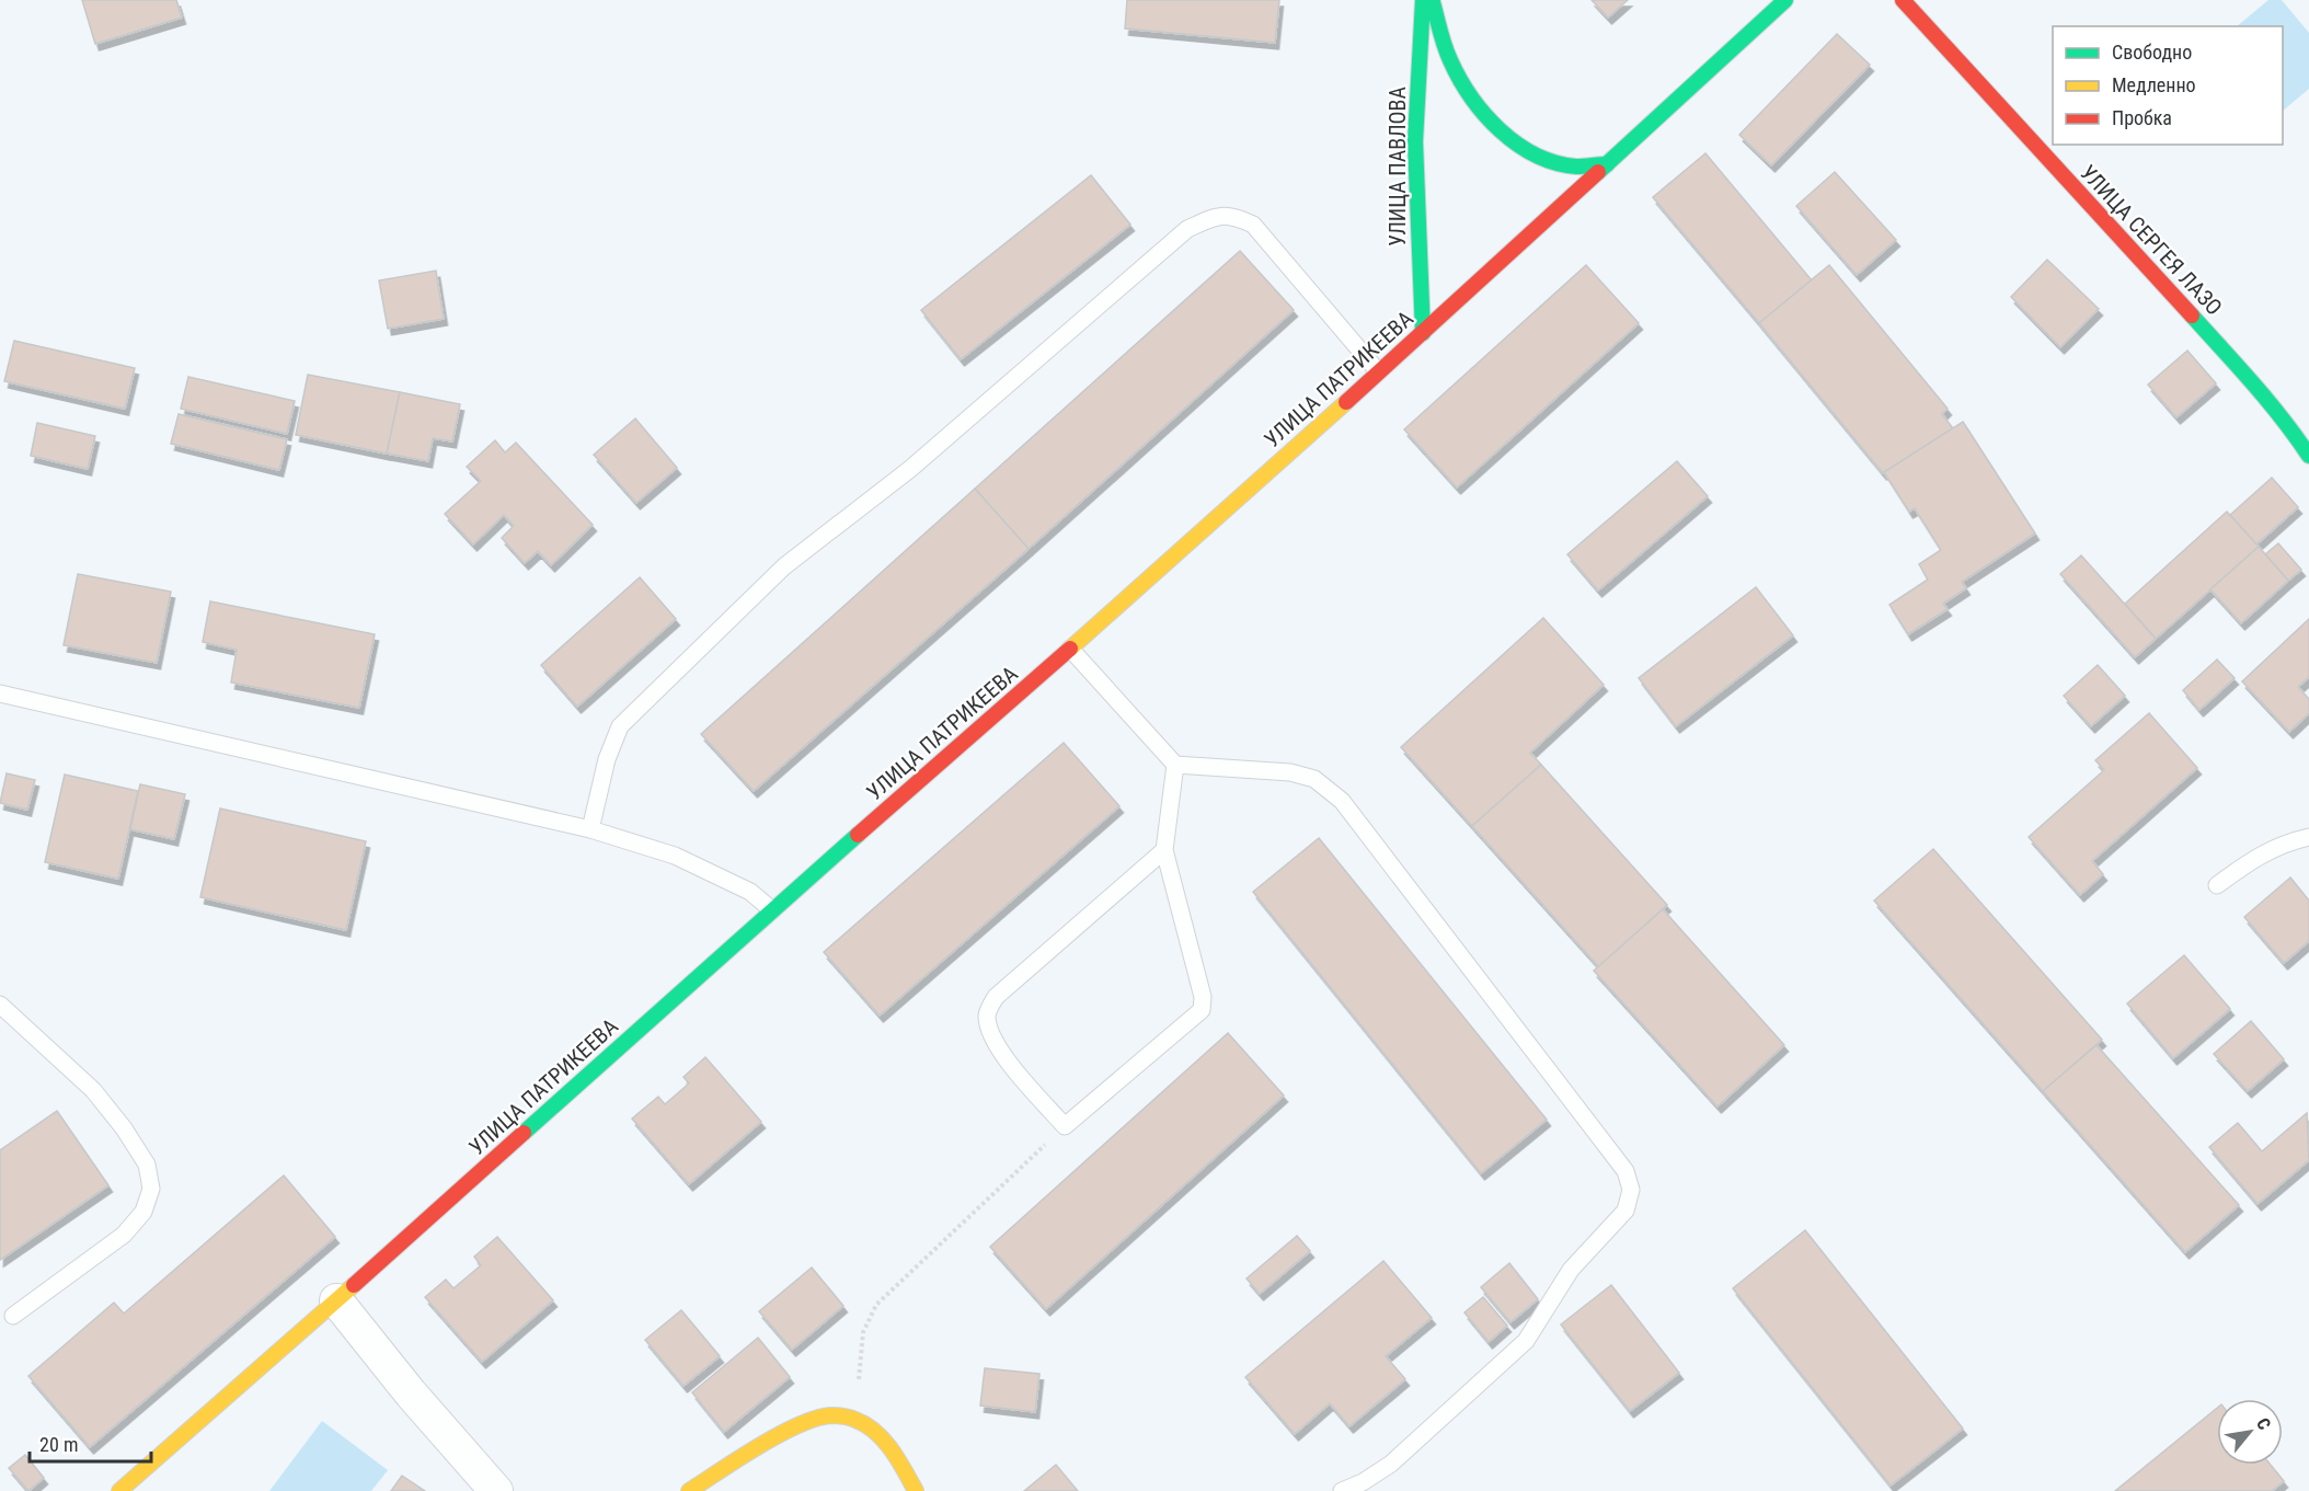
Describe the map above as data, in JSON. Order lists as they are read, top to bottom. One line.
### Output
{"streets":{"street":["УЛИЦА ПАВЛОВА","УЛИЦА СЕРГЕЯ ЛАЗО","УЛИЦА ПАТРИКЕЕВА"]},"crossings":[["УЛИЦА ПАВЛОВА","УЛИЦА ПАТРИКЕЕВА"]],"legend":["Свободно","Медленно","Пробка"],"scale_bar":"20 m","north":"top right"}
